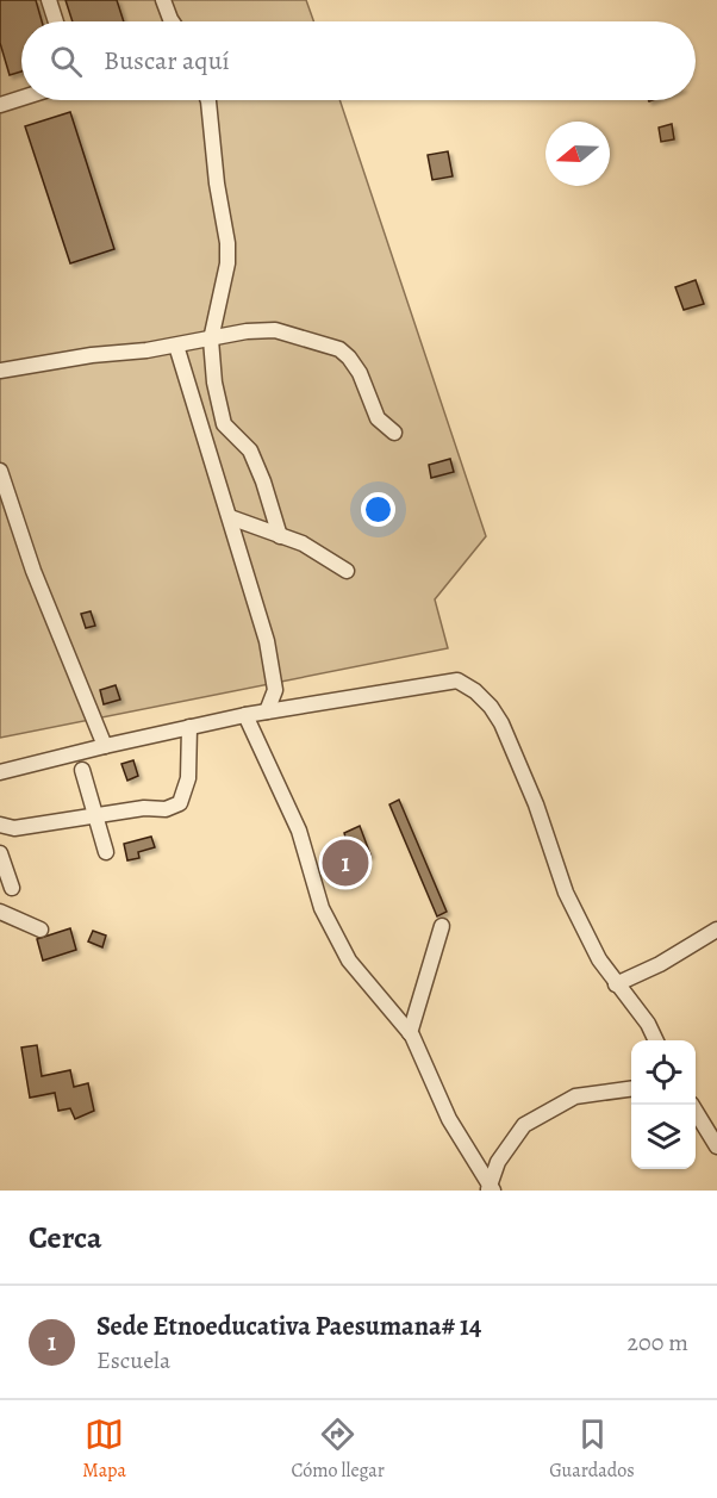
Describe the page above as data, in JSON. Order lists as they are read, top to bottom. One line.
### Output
{"north":"left","page":{"search":"Buscar aquí","pins":"1","heading":"Cerca","list":[{"mark":"1","name":"Sede Etnoeducativa Paesumana# 14","note":"Escuela","value":"200 m"}],"nav":["Mapa","Cómo llegar","Guardados"]}}
